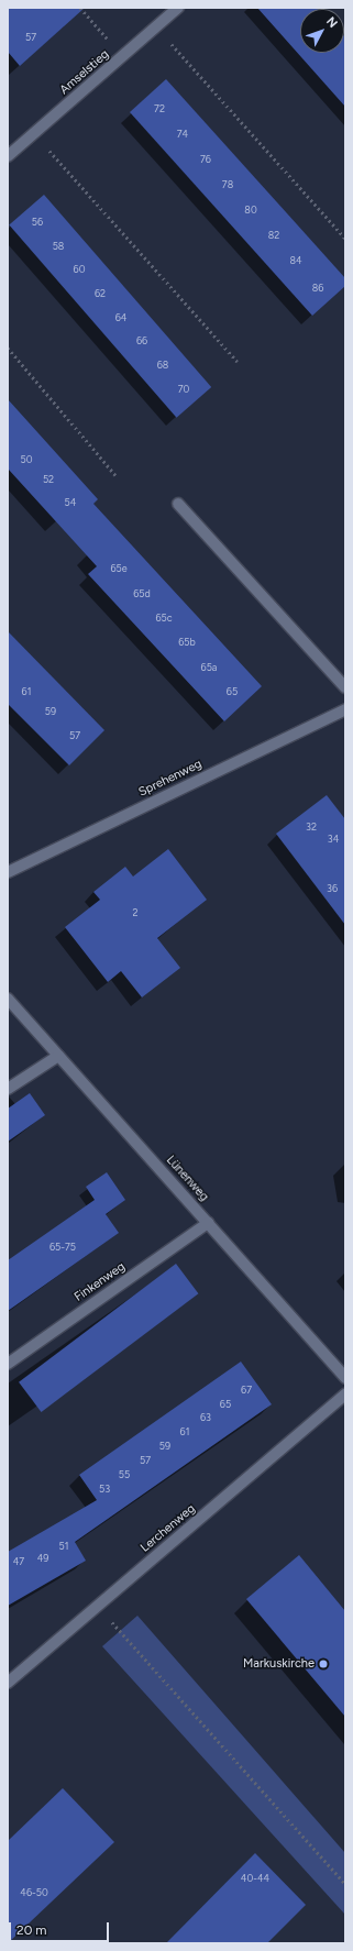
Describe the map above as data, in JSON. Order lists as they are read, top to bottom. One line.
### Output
{"streets":{"street":["Amselstieg","Sprehenweg","Lünenweg","Finkenweg","Lerchenweg"]},"crossings":[["Lünenweg","Finkenweg"]],"places":["Markuskirche"],"house_numbers":["57","72","74","76","78","80","56","82","58","84","60","86","62","64","66","68","70","50","52","54","65e","65d","65c","65b","65a","61","65","59","57","32","34","36","2","65-75","67","65","63","61","59","57","55","53","51","49","47","40-44","46-50"],"scale_bar":"20 m","north":"top right"}
